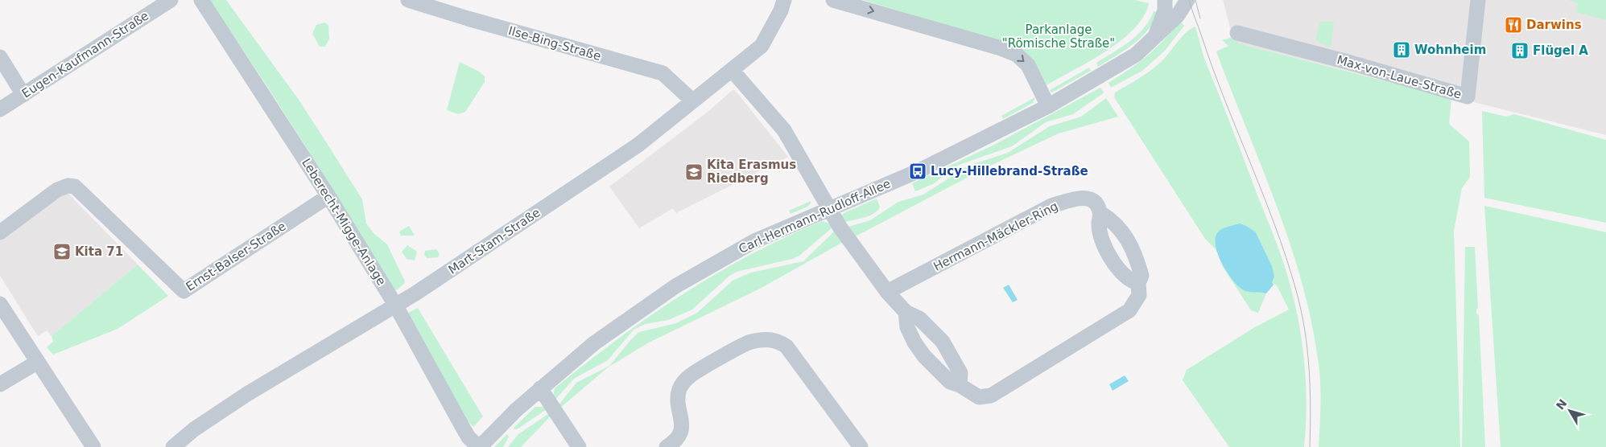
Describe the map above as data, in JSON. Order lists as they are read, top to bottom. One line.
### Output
{"streets":{"street":["Ilse-Bing-Straße","Eugen-Kaufmann-Straße","Max-von-Laue-Straße","Carl-Hermann-Rudloff-Allee","Leberecht-Migge-Anlage","Hermann-Mäckler-Ring","Mart-Stam-Straße","Ernst-Balser-Straße"]},"crossings":[["Ilse-Bing-Straße","Mart-Stam-Straße"],["Carl-Hermann-Rudloff-Allee","Leberecht-Migge-Anlage"],["Leberecht-Migge-Anlage","Mart-Stam-Straße"],["Leberecht-Migge-Anlage","Ernst-Balser-Straße"]],"parks":["Parkanlage \"Römische Straße\""],"places":{"restaurant":["Darwins"],"building":["Wohnheim","Flügel A"],"bus stop":["Lucy-Hillebrand-Straße"],"school or university":["Kita Erasmus Riedberg","Kita 71"]},"north":"top left"}
